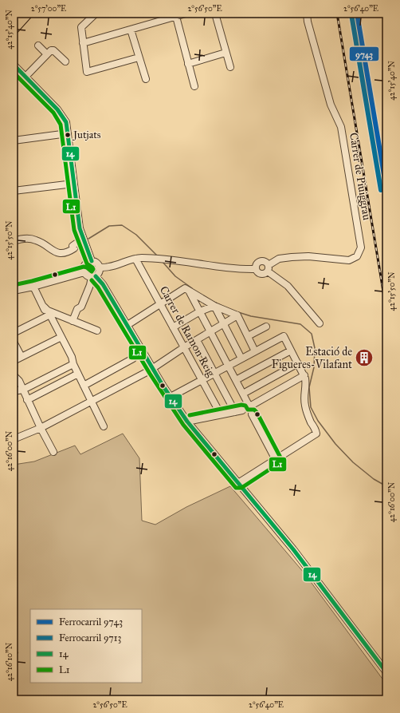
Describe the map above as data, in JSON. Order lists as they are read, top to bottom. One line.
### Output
{"streets":{"street":["Carrer de Piuiggrau","Carrer de Ramon Reig"]},"places":{"other":["Jutjats"],"building":["Estació de Figueres-Vilafant"]},"lines":["rail line 9743","rail line 9713","transit line 14","transit line L1"],"legend":["Ferrocarril 9743","Ferrocarril 9713","14","L1"],"coordinates":["2°57'00\"E","2°56'50\"E","2°56'40\"E","42°15'40\"N","42°15'50\"N","42°16'00\"N","42°16'10\"N"]}
